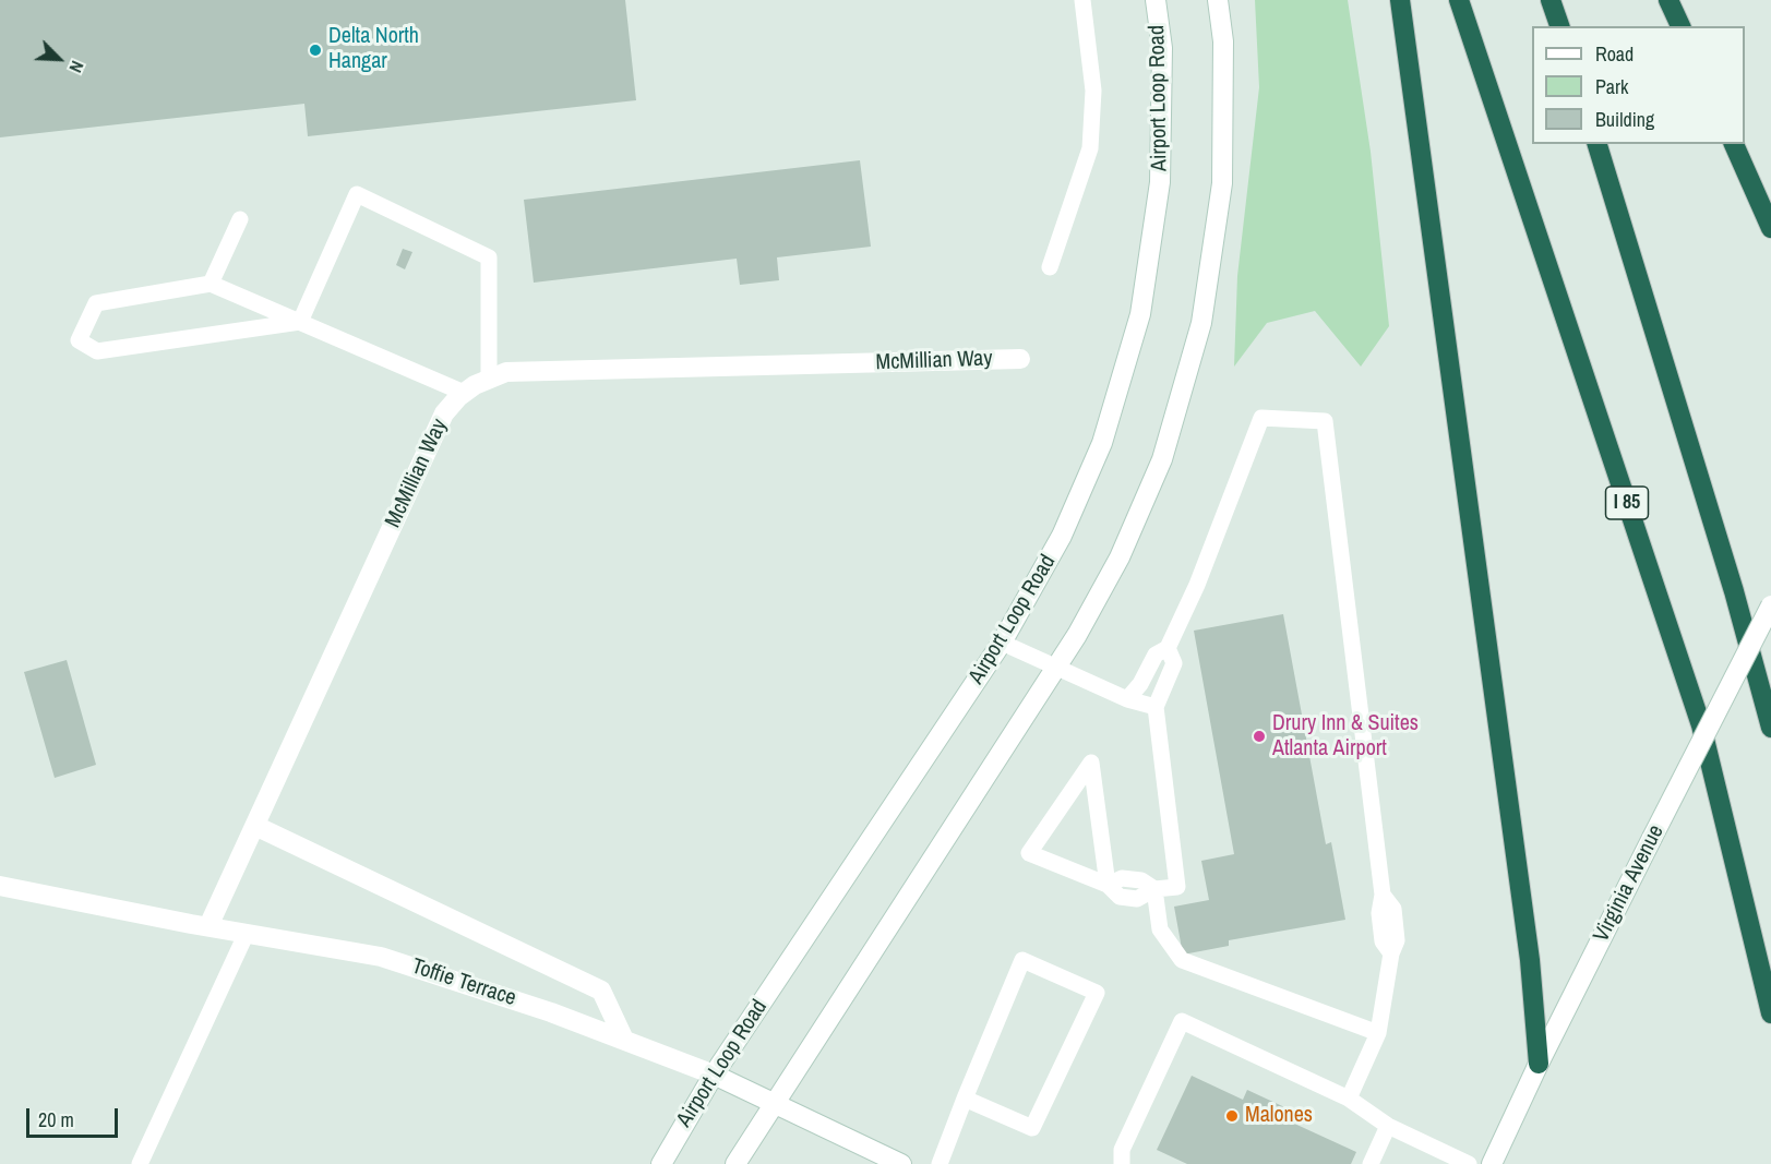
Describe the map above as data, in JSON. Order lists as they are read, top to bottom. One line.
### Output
{"streets":{"highway":["I 85"],"main road":["Airport Loop Road","McMillian Way","Virginia Avenue","Toffie Terrace"]},"crossings":[["Airport Loop Road","Toffie Terrace"],["McMillian Way","Toffie Terrace"]],"places":["Delta North Hangar","Drury Inn & Suites Atlanta Airport","Malones"],"legend":["Road","Park","Building"],"scale_bar":"20 m","north":"bottom right"}
